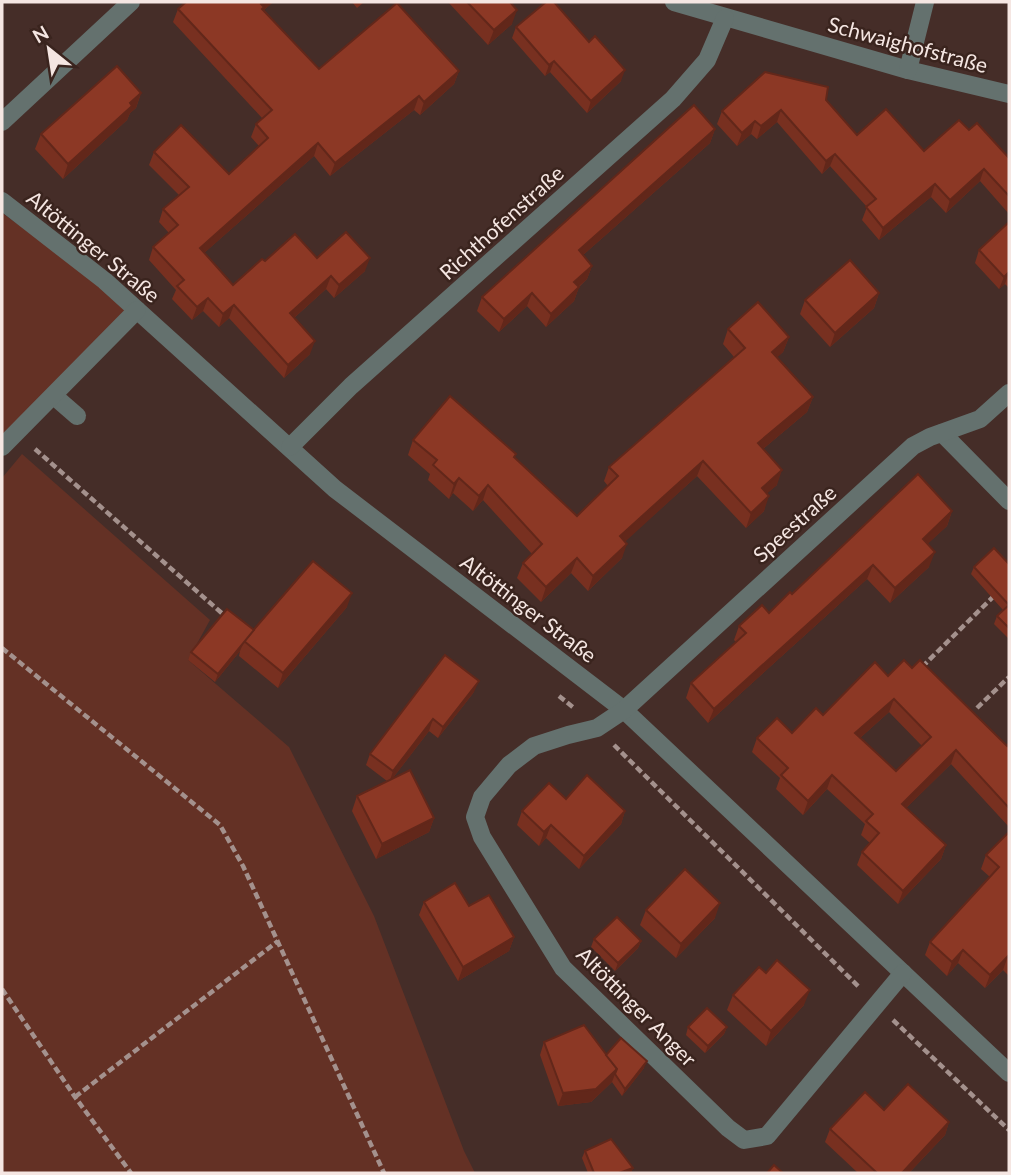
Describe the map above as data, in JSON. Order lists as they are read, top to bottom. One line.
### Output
{"streets":{"street":["Schwaighofstraße","Richthofenstraße","Altöttinger Straße","Speestraße","Altöttinger Anger"]},"crossings":[["Schwaighofstraße","Richthofenstraße"],["Richthofenstraße","Altöttinger Straße"],["Altöttinger Straße","Speestraße"],["Altöttinger Straße","Altöttinger Anger"],["Speestraße","Altöttinger Anger"]],"north":"top left"}
